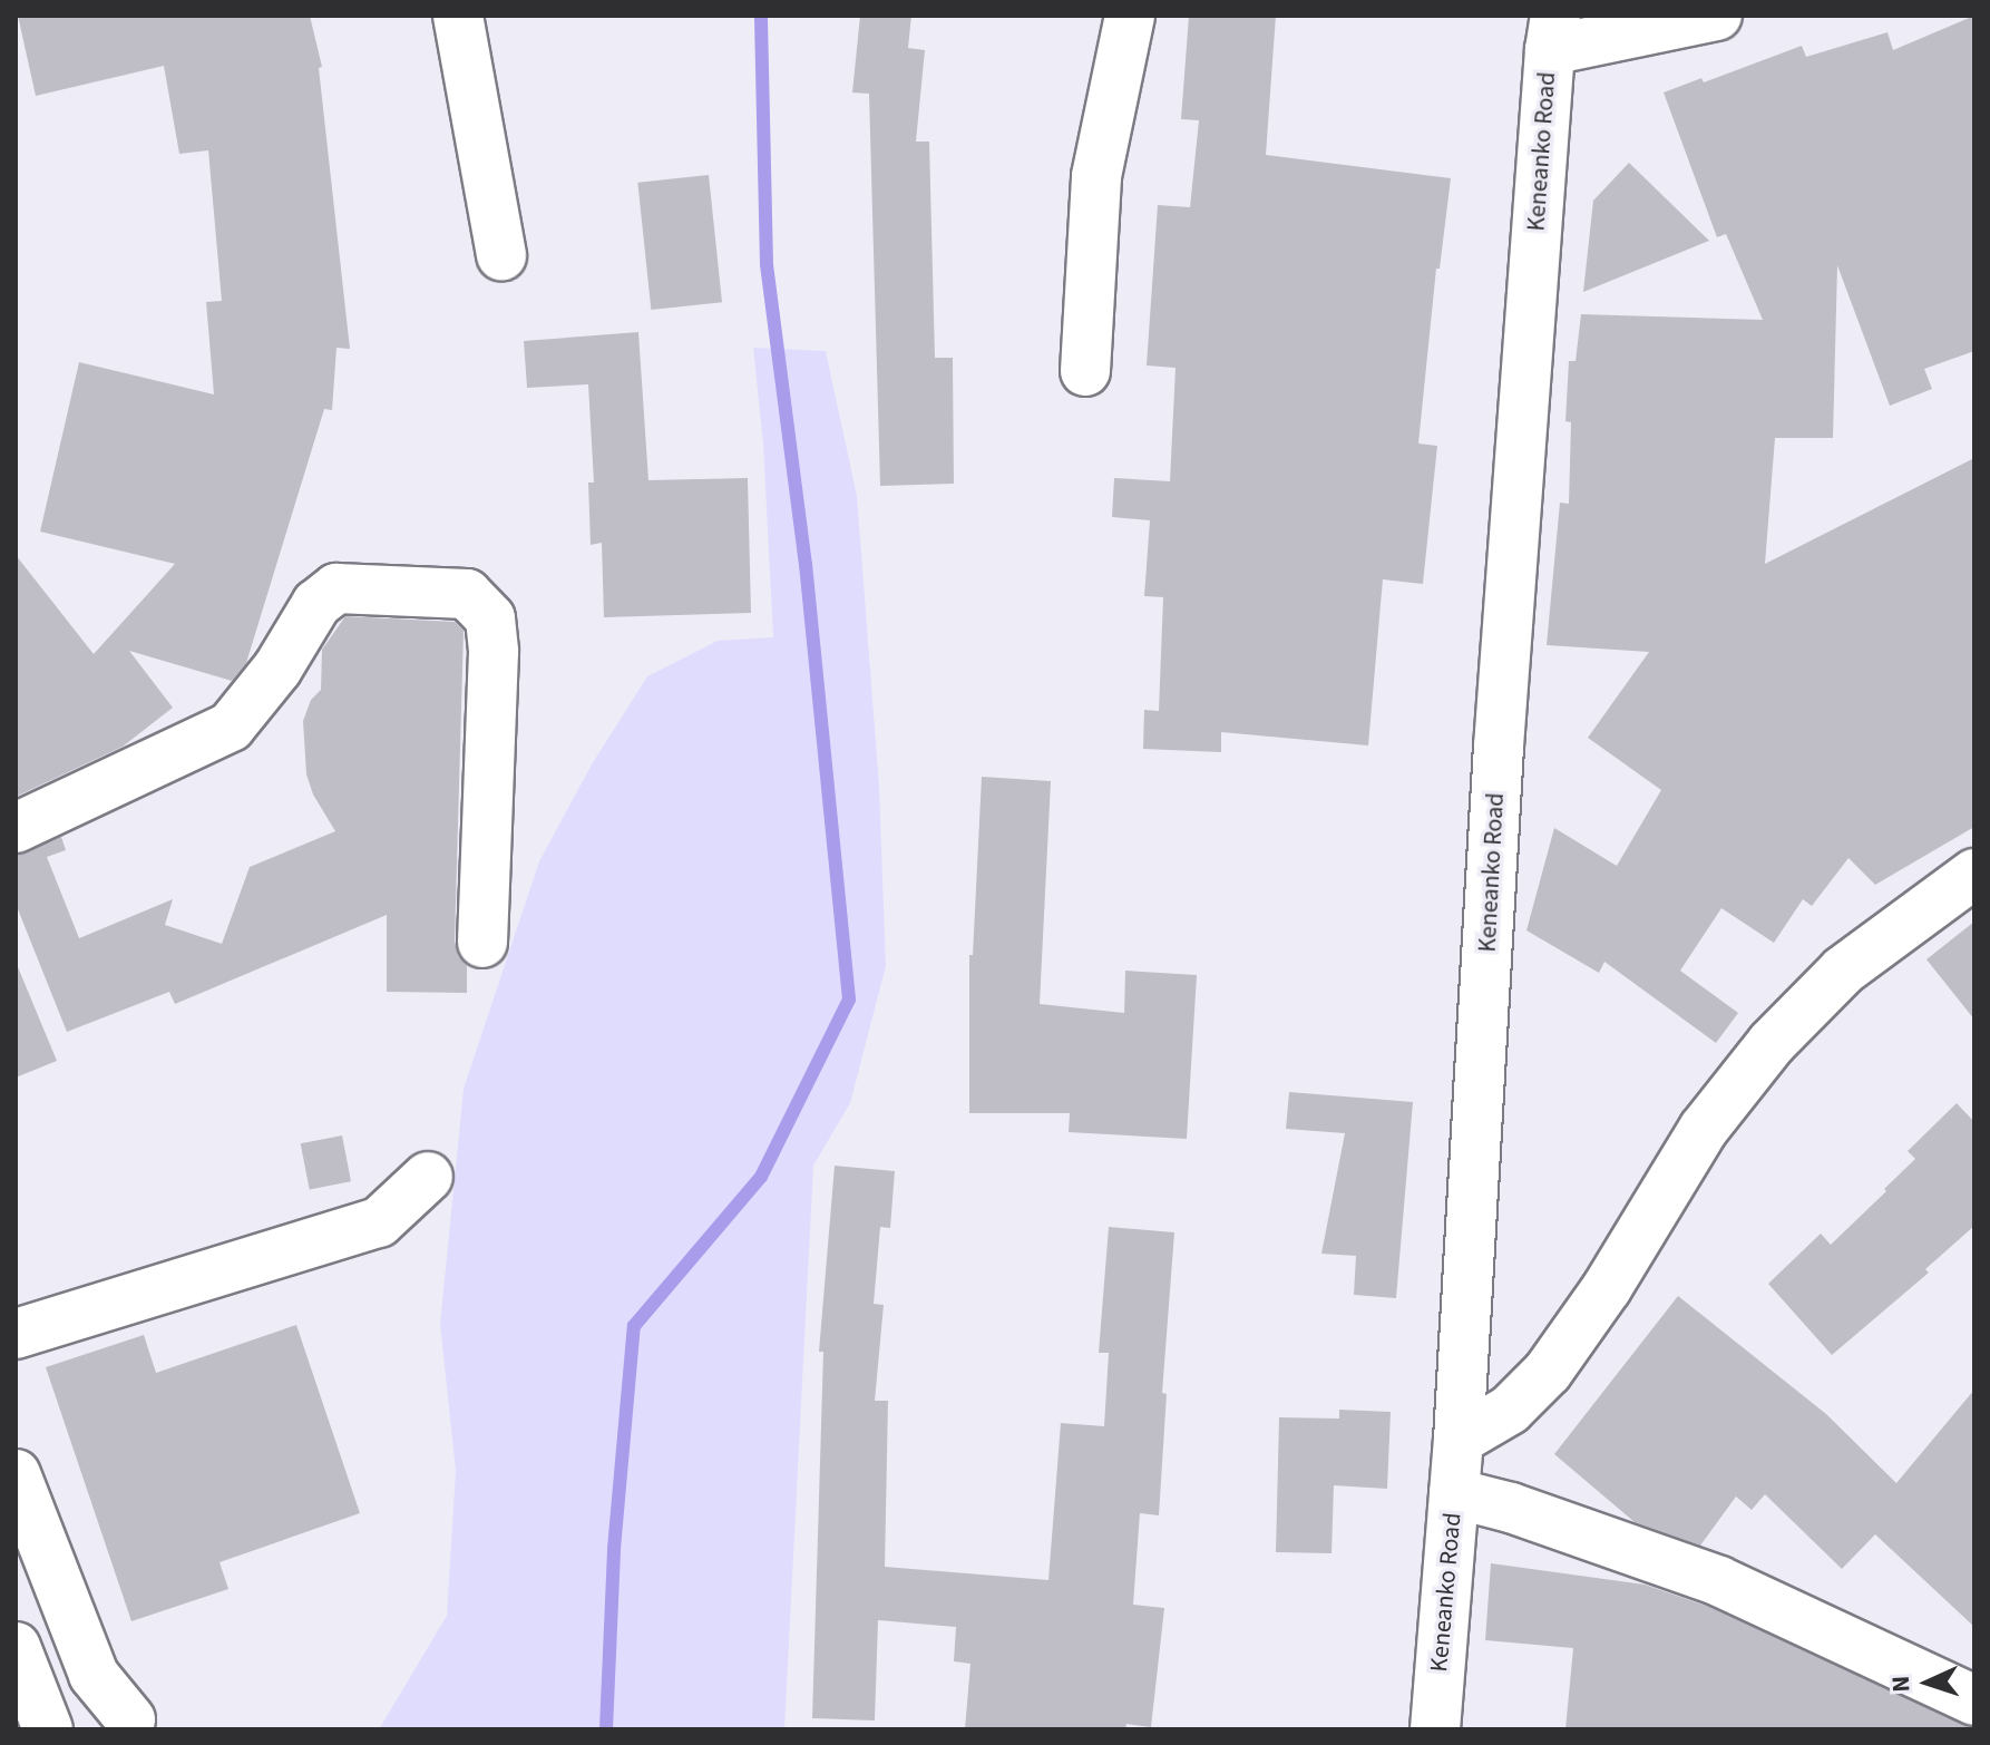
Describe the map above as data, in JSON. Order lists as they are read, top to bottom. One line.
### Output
{"streets":{"street":["Keneanko Road"]},"north":"left"}
